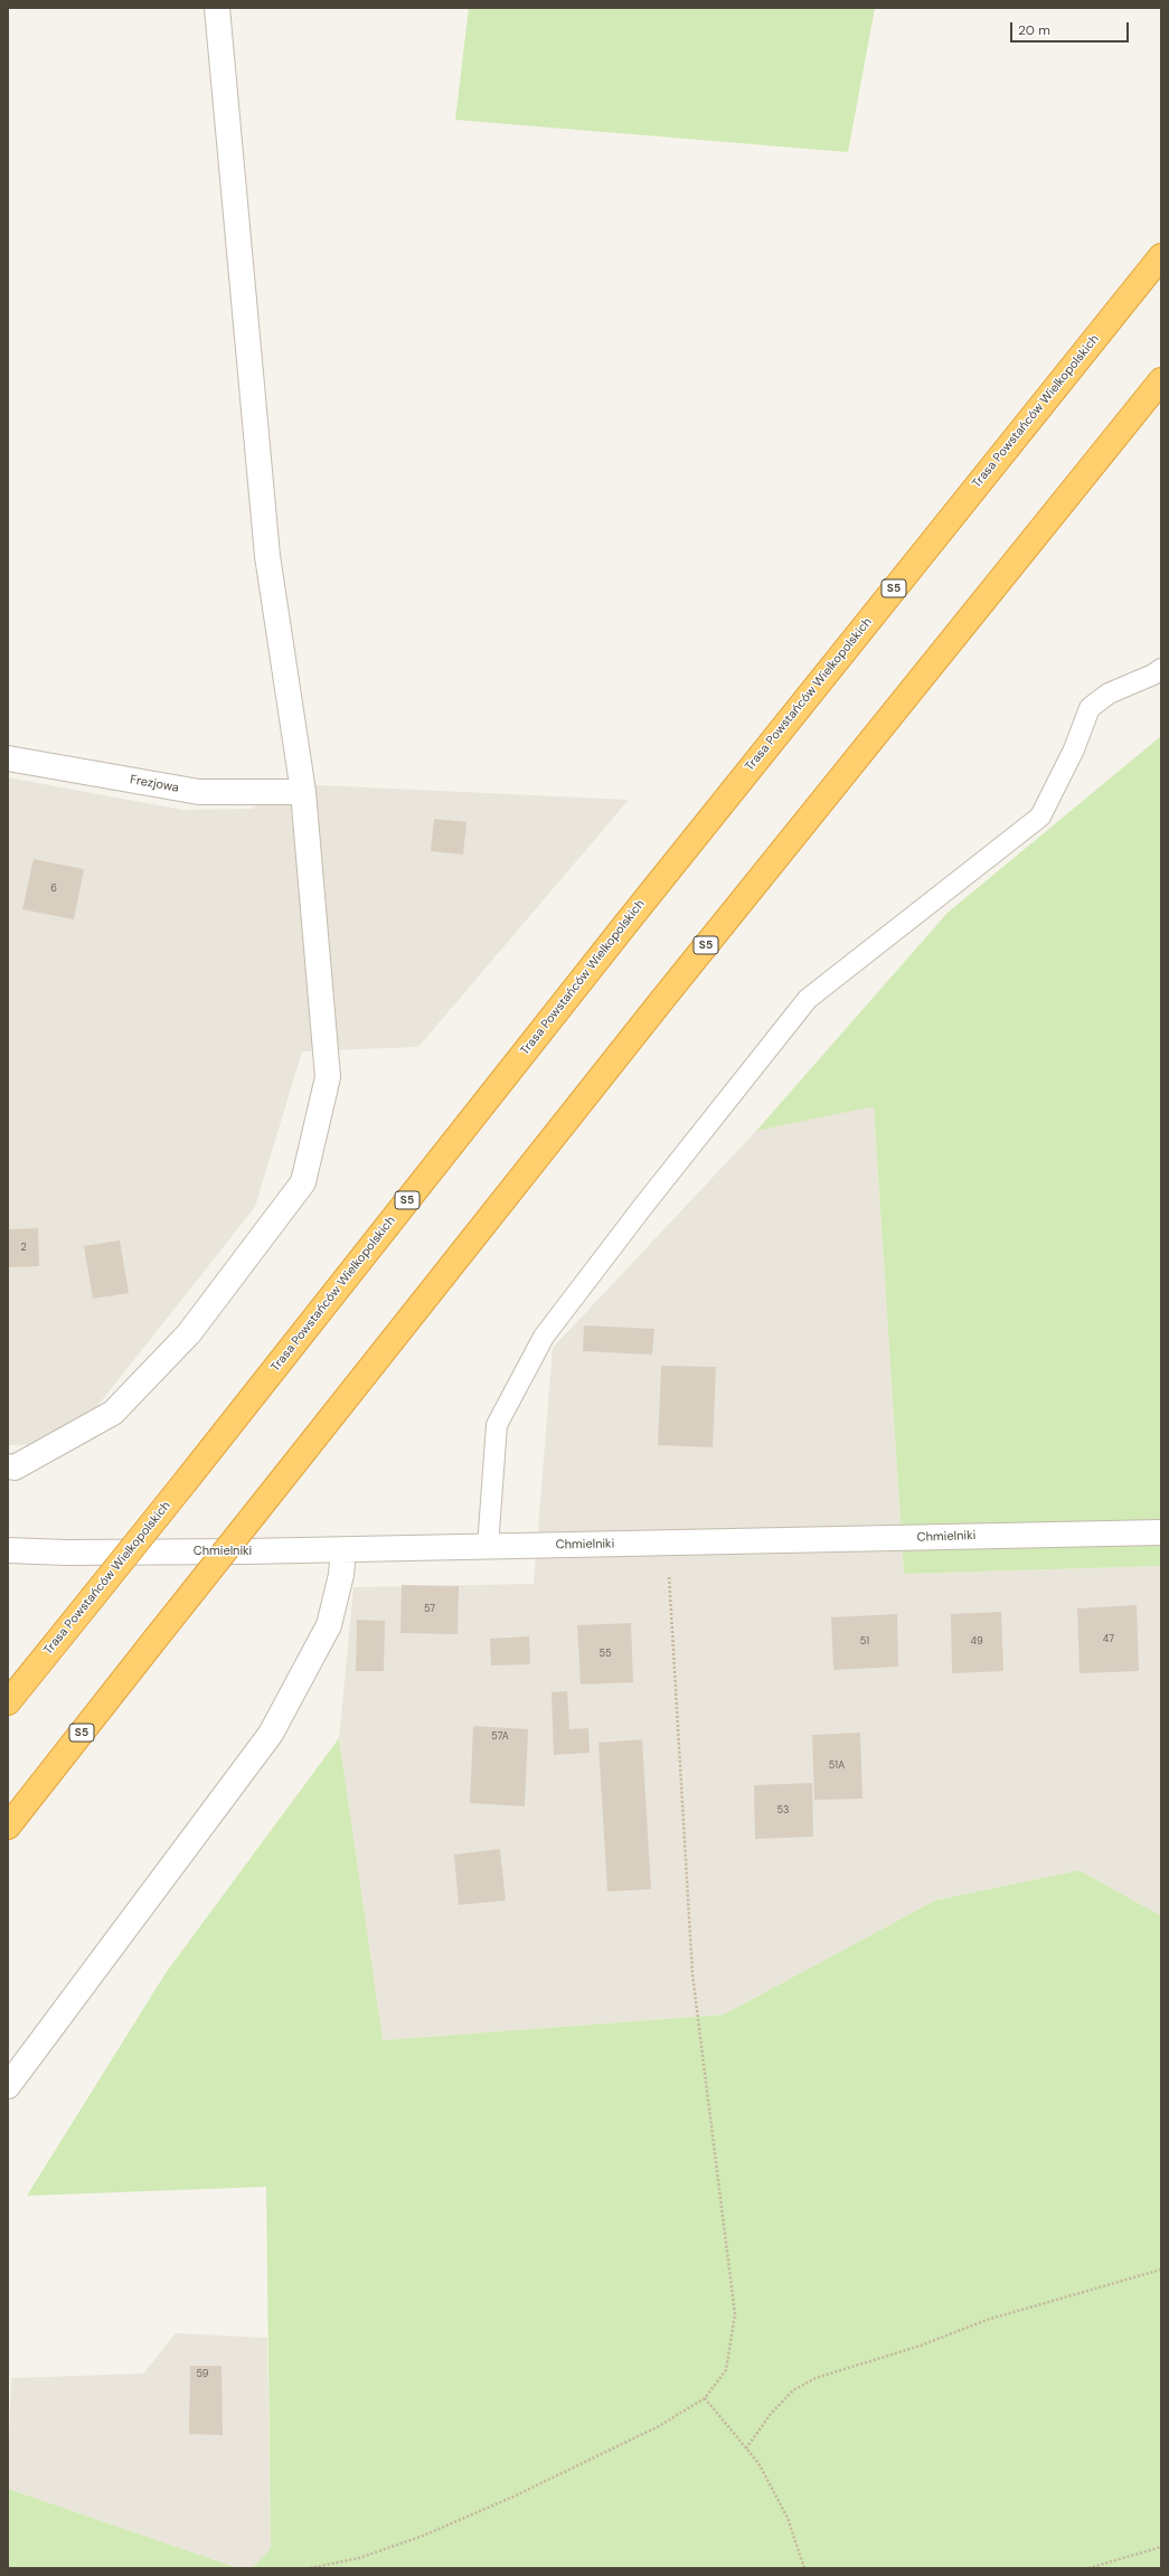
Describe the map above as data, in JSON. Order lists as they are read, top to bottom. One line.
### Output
{"streets":{"highway":["Trasa Powstańców Wielkopolskich","S5"],"street":["Frezjowa","Chmielniki"]},"house_numbers":["6","2","57","47","51","49","55","57A","51A","53","59"],"scale_bar":"20 m"}
